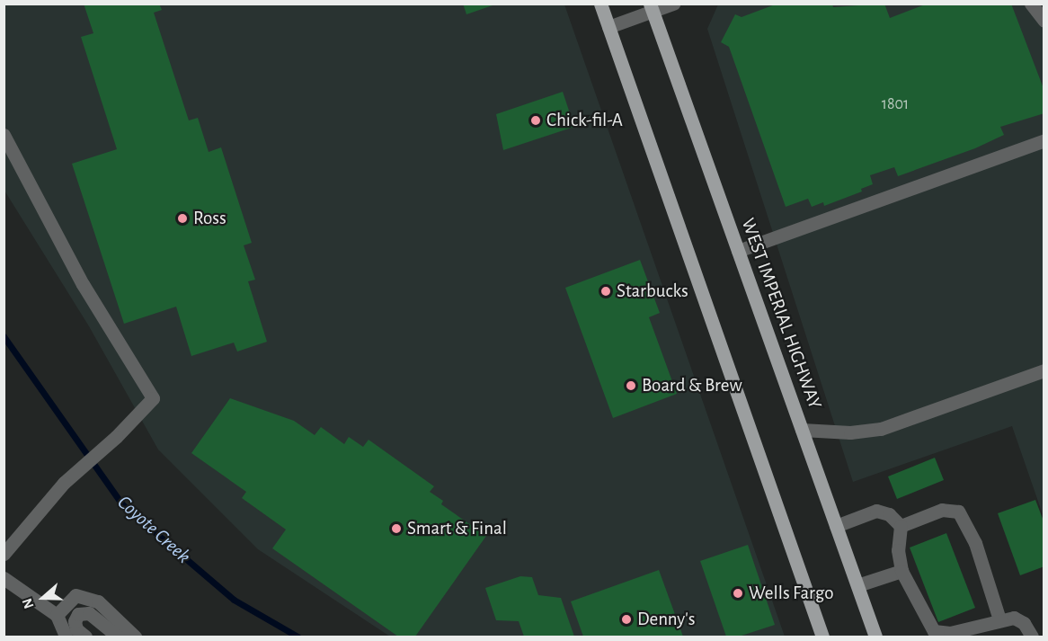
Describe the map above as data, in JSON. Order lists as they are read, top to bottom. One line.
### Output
{"streets":{"main road":["WEST IMPERIAL HIGHWAY"]},"water":["Coyote Creek"],"places":["Chick-fil-A","Ross","Starbucks","Board & Brew","Smart & Final","Wells Fargo","Denny's"],"house_numbers":["1801"],"north":"left"}
